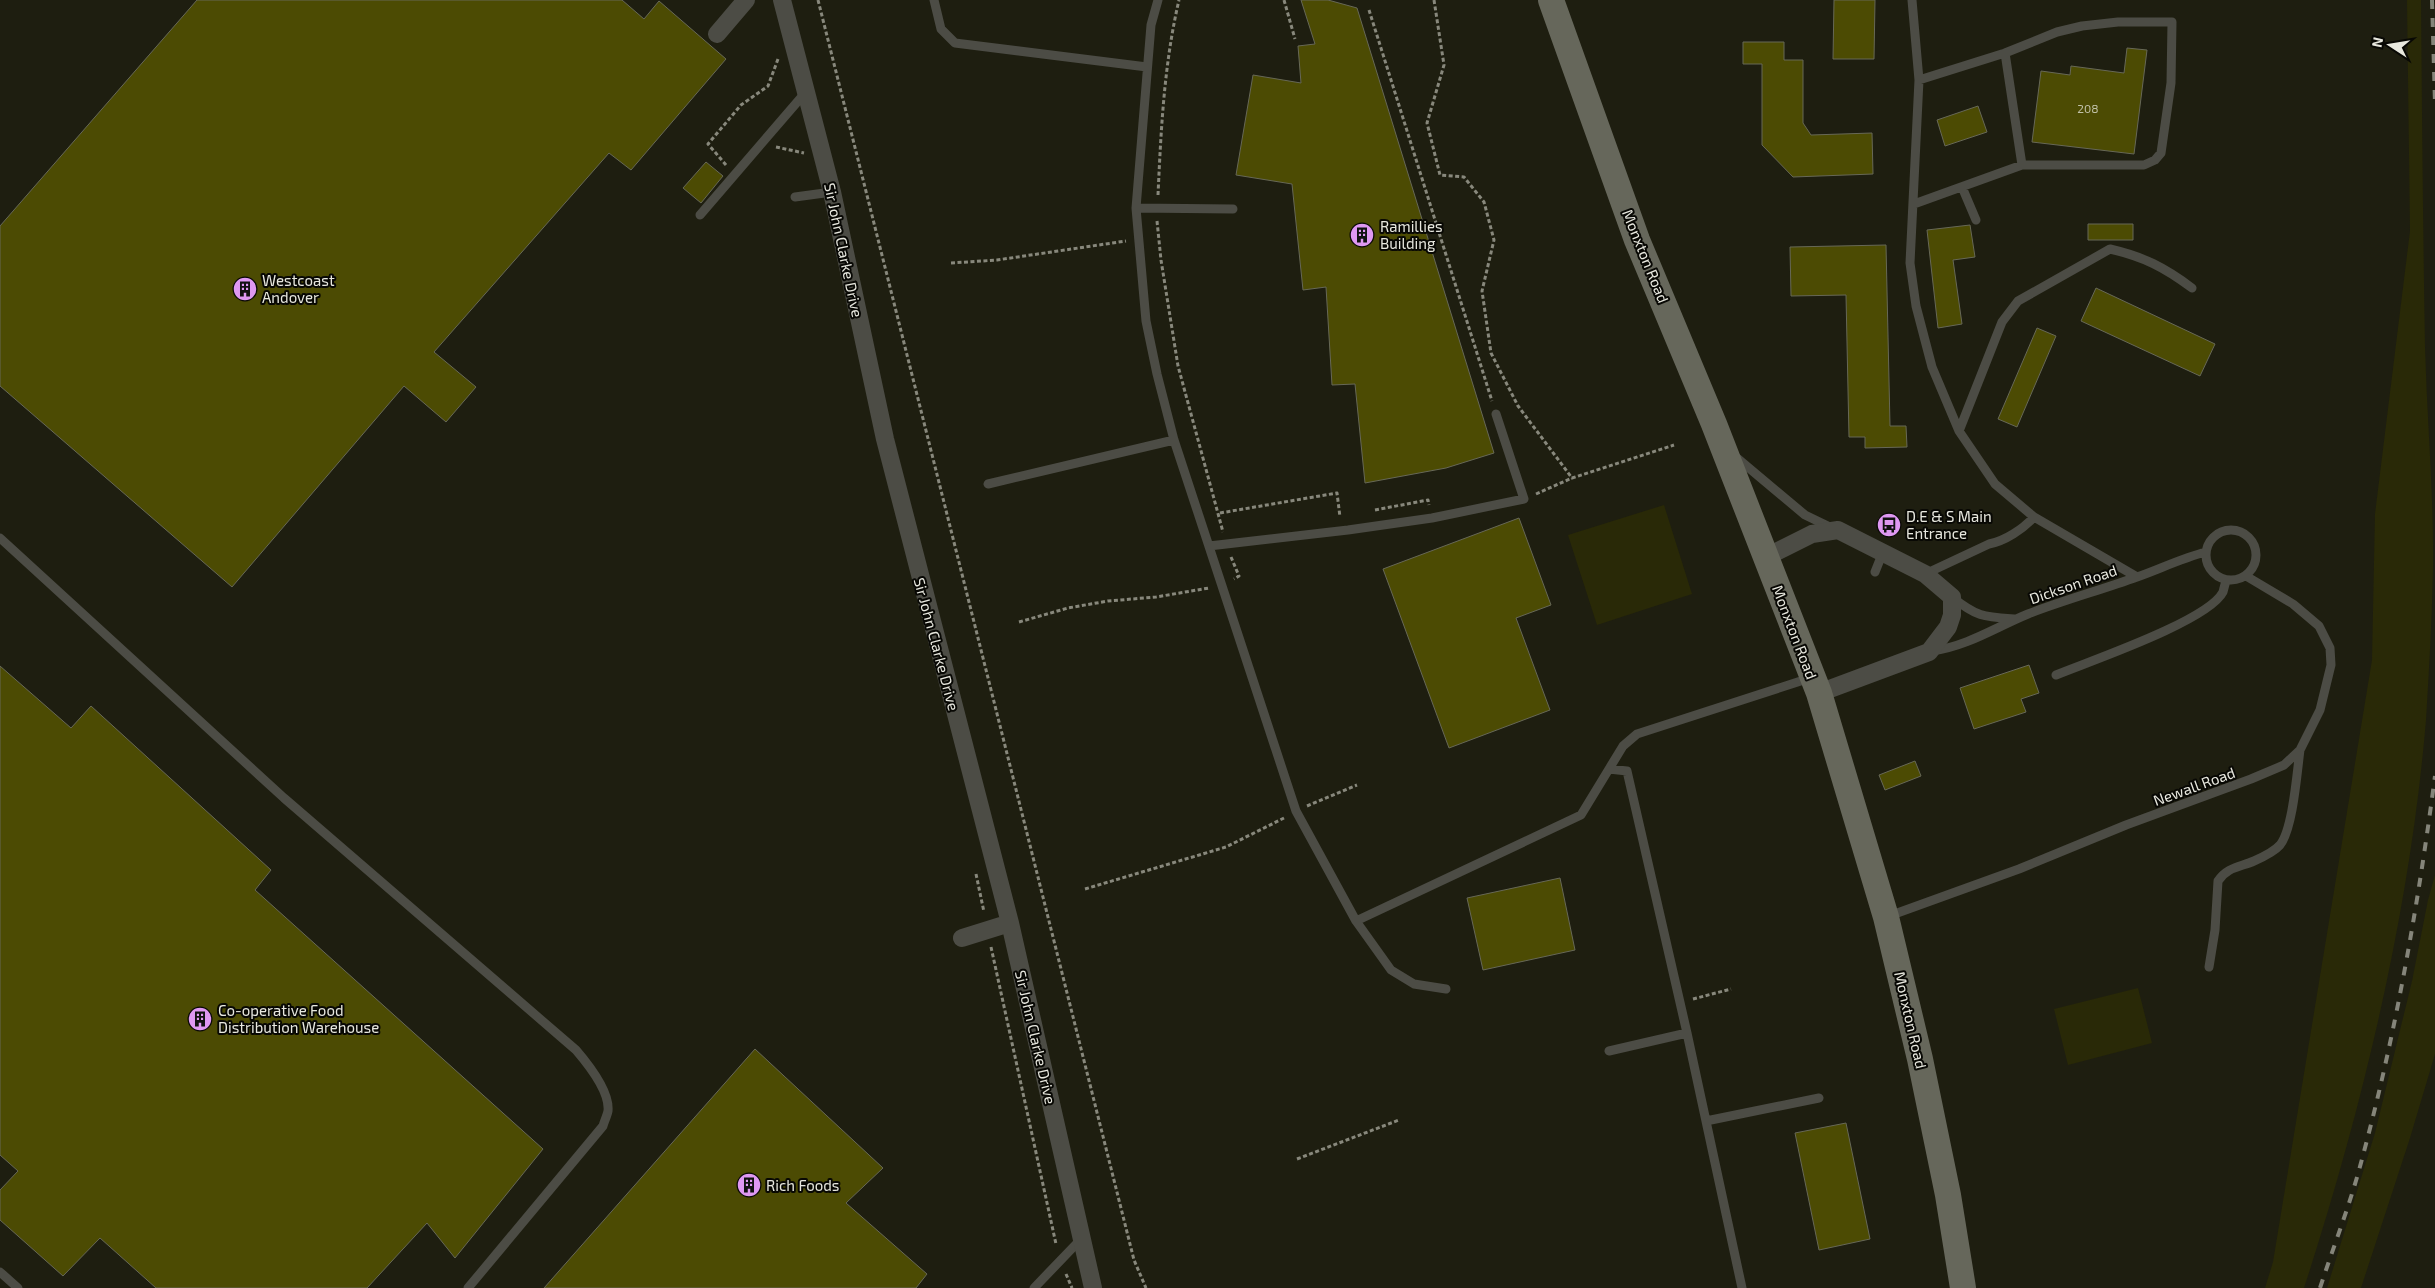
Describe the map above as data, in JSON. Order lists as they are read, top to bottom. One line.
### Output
{"streets":{"street":["Sir John Clarke Drive","Monxton Road"],"lane":["Dickson Road","Newall Road"]},"crossings":[["Monxton Road","Newall Road"],["Dickson Road","Newall Road"]],"places":{"building":["Ramillies Building","Westcoast Andover","Co-operative Food Distribution Warehouse","Rich Foods"],"bus stop":["D.E & S Main Entrance"]},"house_numbers":["208"],"north":"left"}
